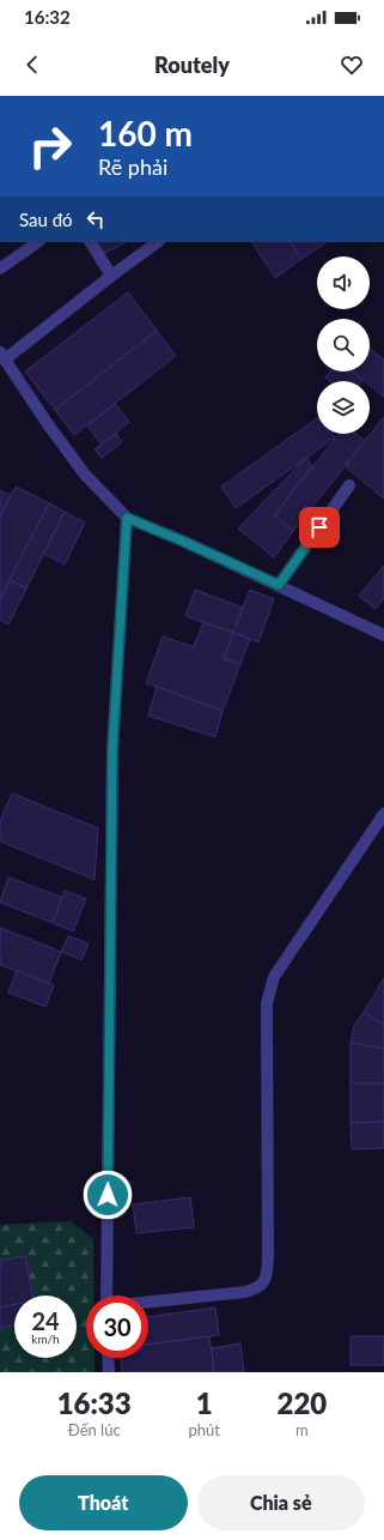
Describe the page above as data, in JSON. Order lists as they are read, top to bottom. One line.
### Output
{"page":{"status":"16:32","header":"Routely","turn":["160 m","Rẽ phải"],"then":"Sau đó","speed":"24 km/h","limit":"30","eta":["16:33","Đến lúc","1","phút","220","m"],"buttons":["Thoát","Chia sẻ"]}}
